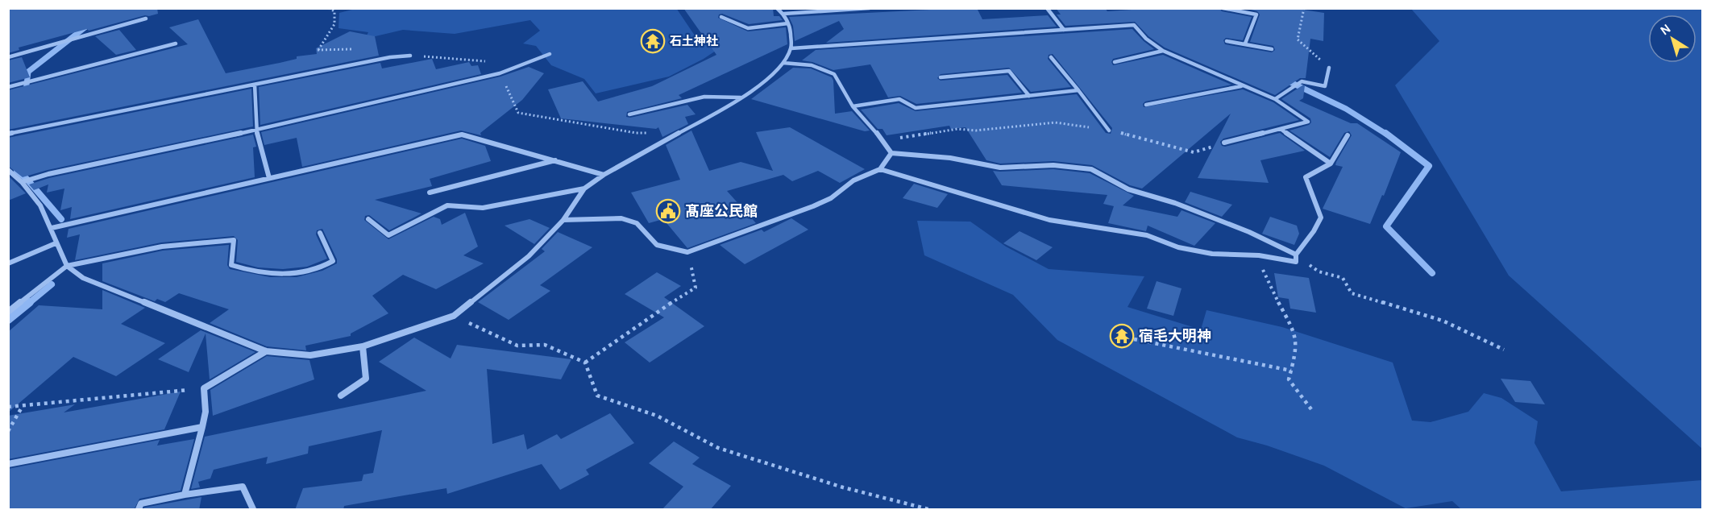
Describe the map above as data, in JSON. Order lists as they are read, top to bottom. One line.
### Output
{"places":{"temple":["石土神社","宿毛大明神"],"public building":["髙座公民館"]},"north":"top left"}
